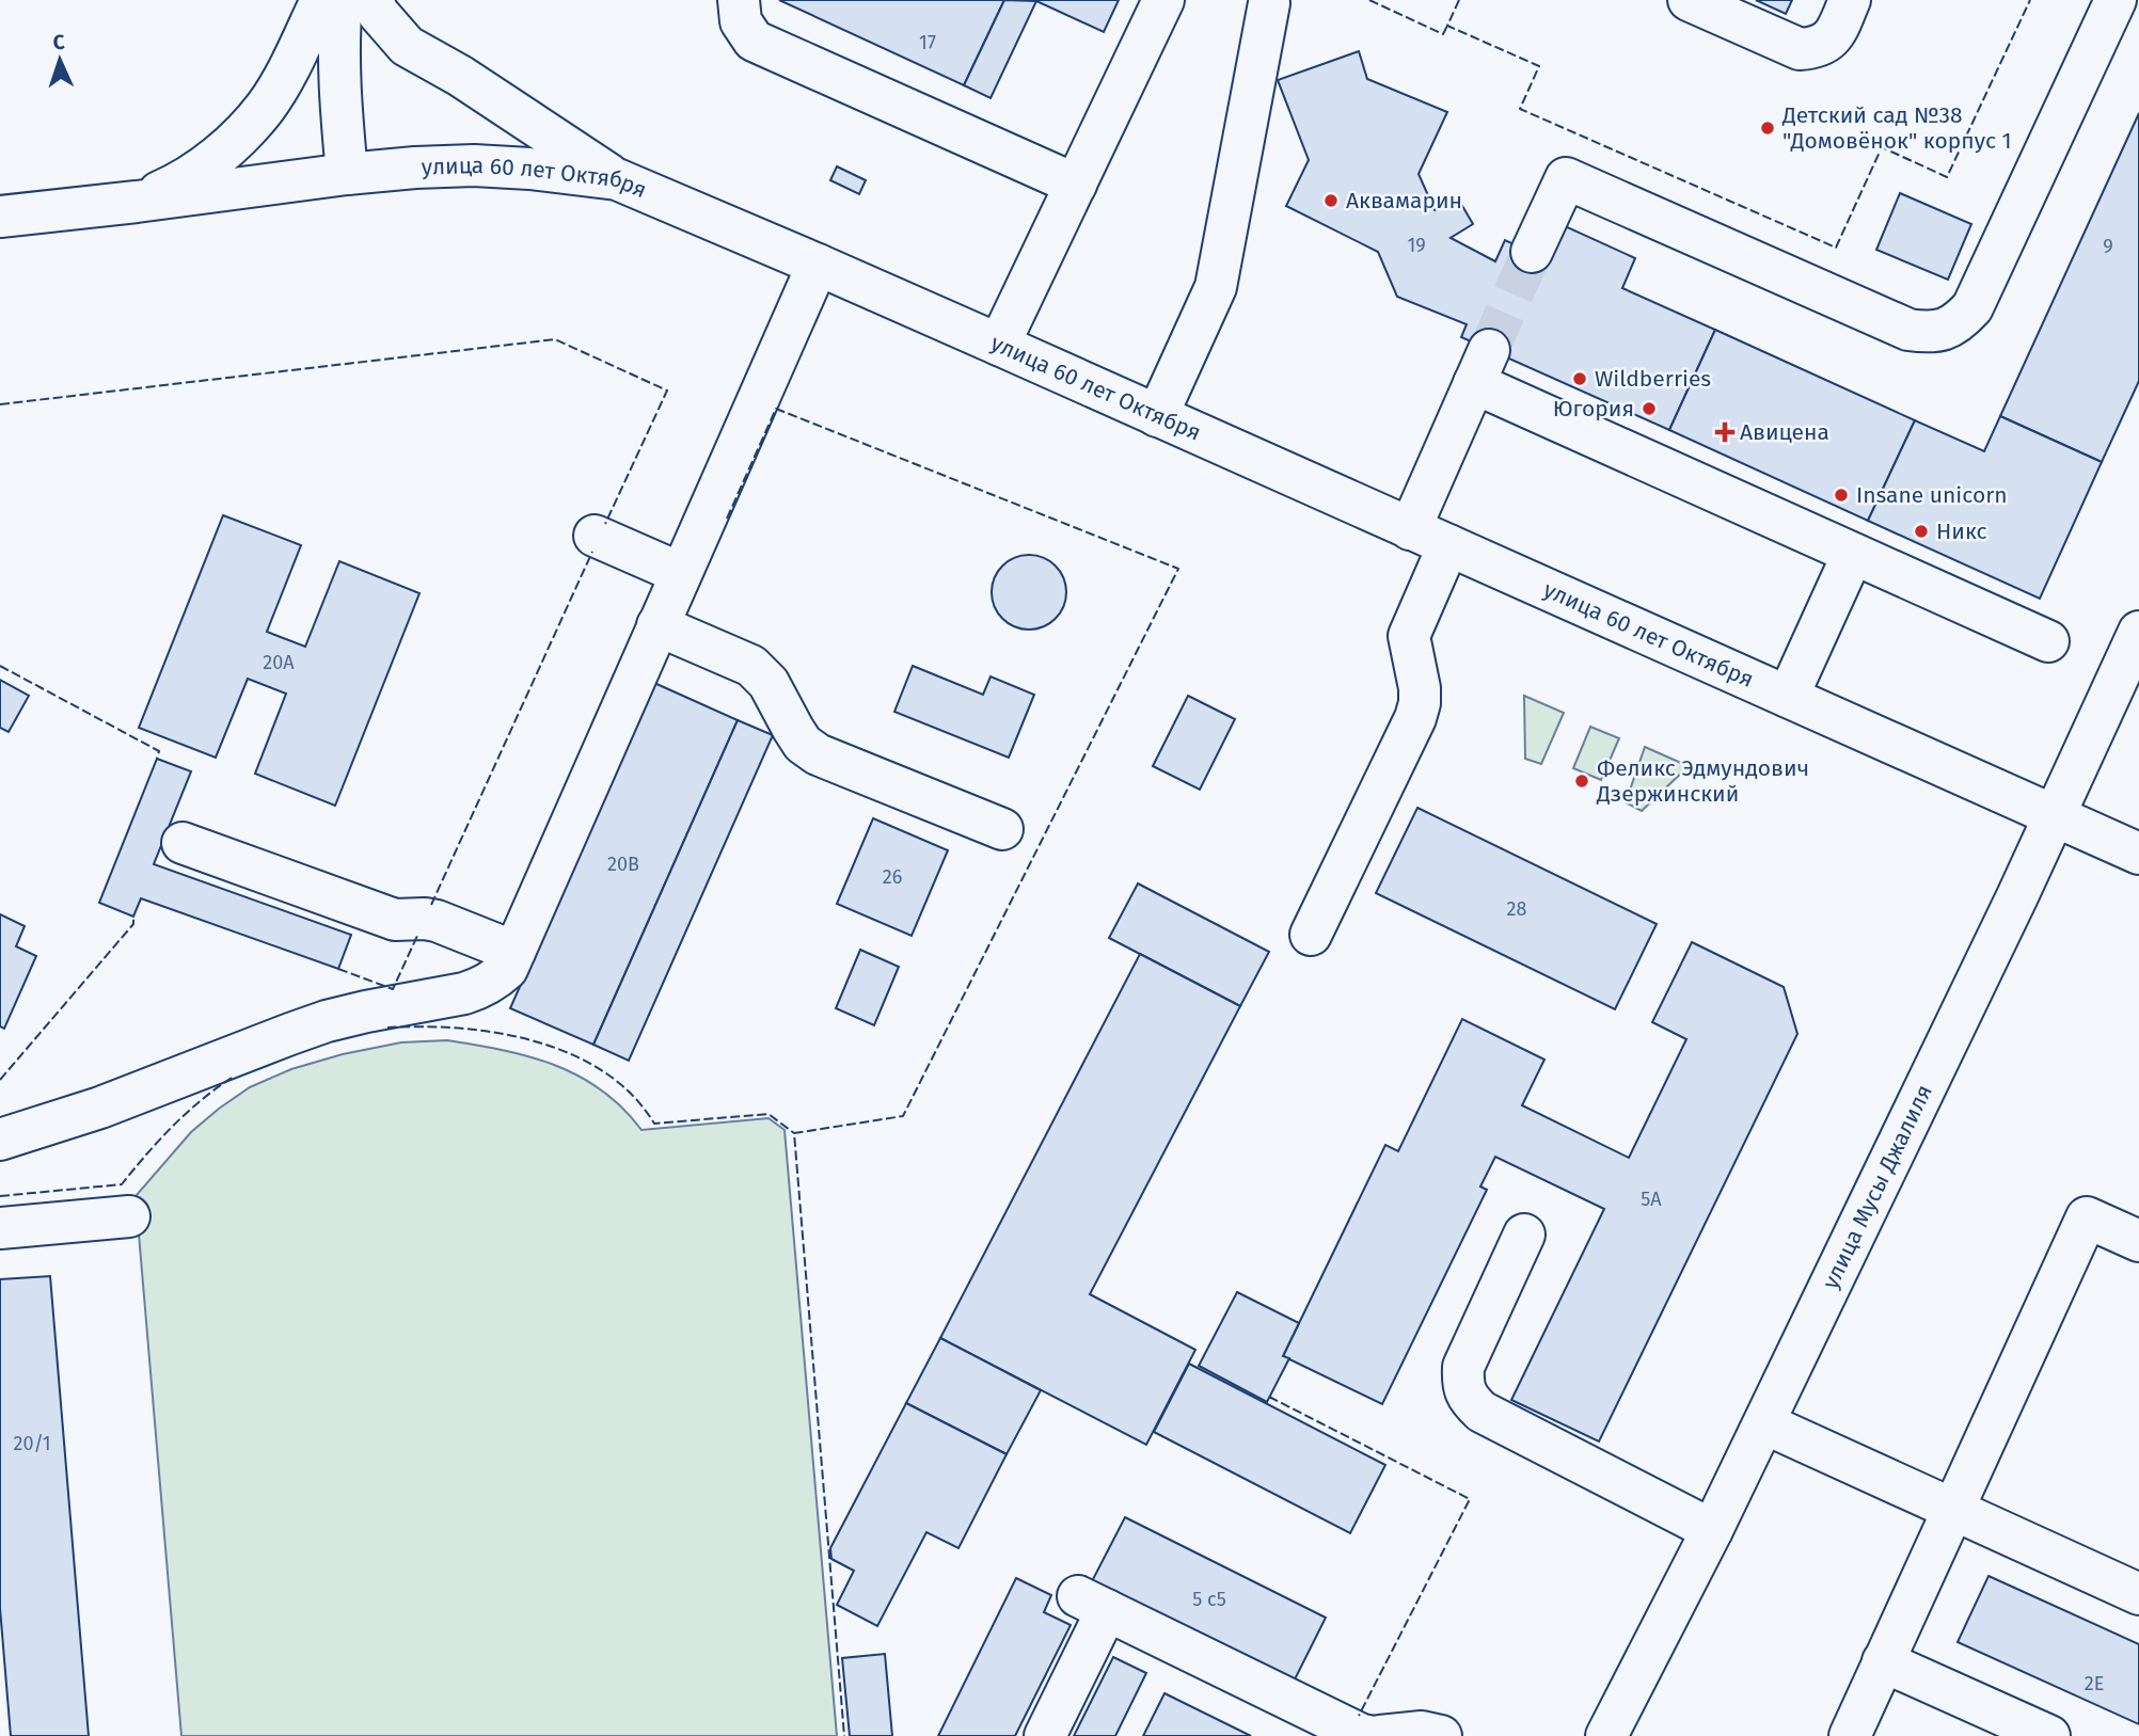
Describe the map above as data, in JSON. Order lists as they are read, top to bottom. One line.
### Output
{"streets":{"main road":["улица 60 лет Октября","улица Мусы Джалиля"]},"crossings":[["улица 60 лет Октября","улица Мусы Джалиля"]],"places":{"other":["Детский сад №38 \"Домовёнок\" корпус 1","Аквамарин","Wildberries","Югория","Insane unicorn","Никс","Феликс Эдмундович Дзержинский"],"health":["Авицена"]},"house_numbers":["17","19","9","20А","20В","26","28","5А","20/1","5 с5","2Е"],"north":"top"}
